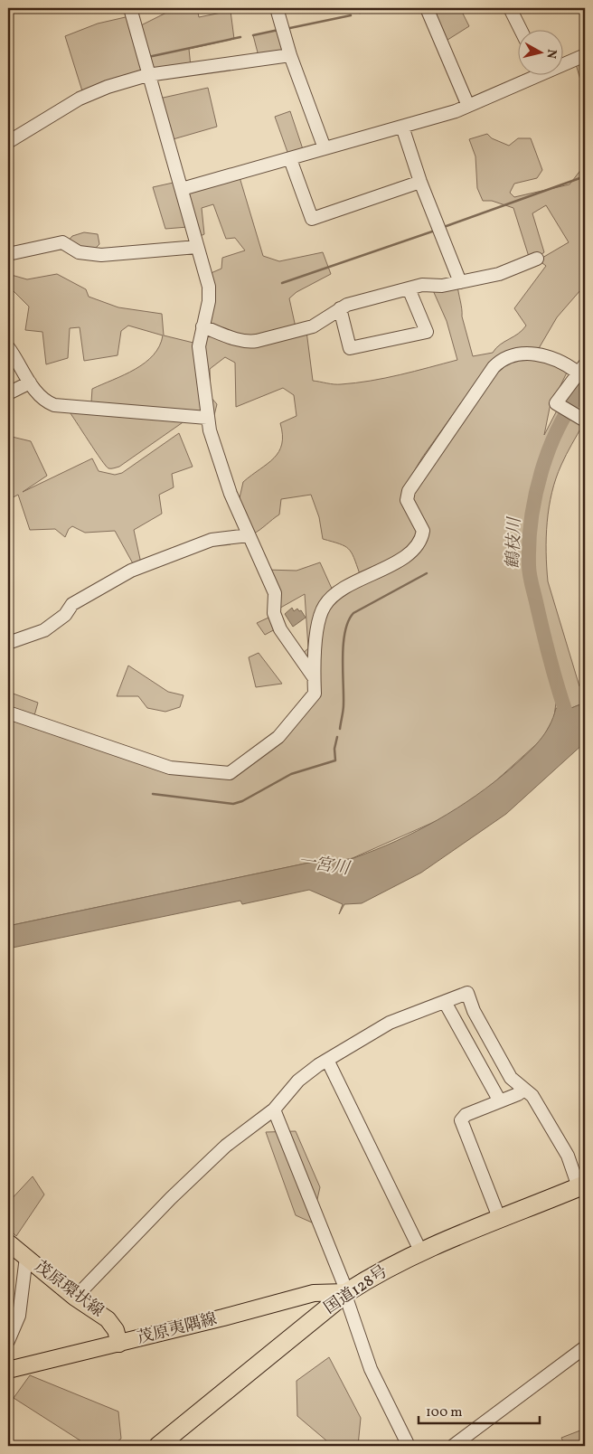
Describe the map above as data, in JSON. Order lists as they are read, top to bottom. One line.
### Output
{"streets":{"highway":["国道128号"],"main road":["茂原環状線","茂原夷隅線"]},"crossings":[["茂原環状線","茂原夷隅線"],["国道128号","茂原夷隅線"]],"water":["鶴枝川","一宮川"],"scale_bar":"100 m","north":"right"}
